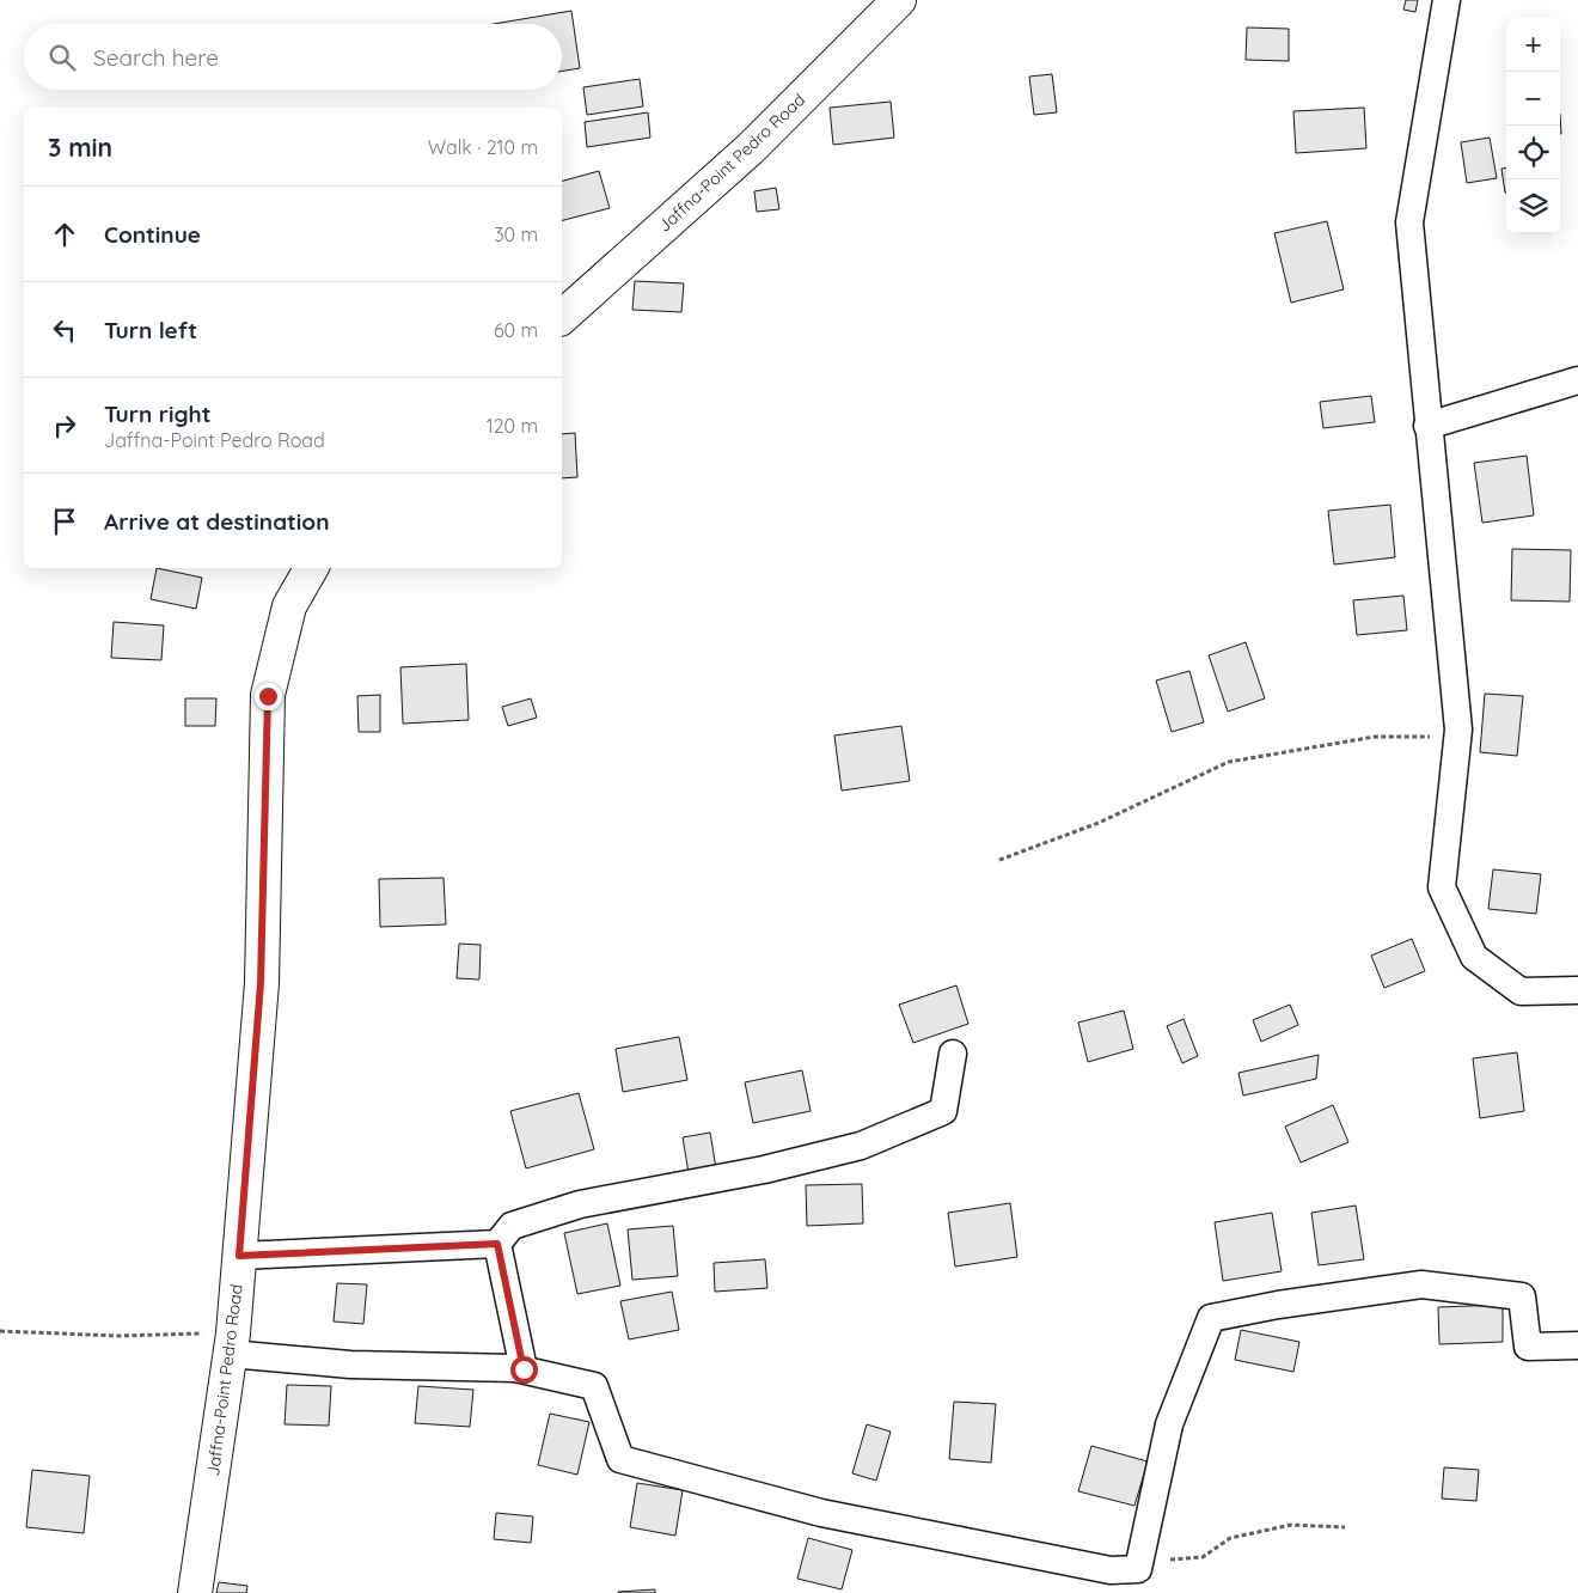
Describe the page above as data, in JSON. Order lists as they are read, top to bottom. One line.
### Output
{"streets":{"main road":["Jaffna-Point Pedro Road"]},"page":{"map_buttons":["+","−"],"search":"Search here","heading":["3 min","Walk · 210 m"],"list":[["Continue","30 m"],["Turn left","60 m"],["Turn right","Jaffna-Point Pedro Road","120 m"],"Arrive at destination"]}}
